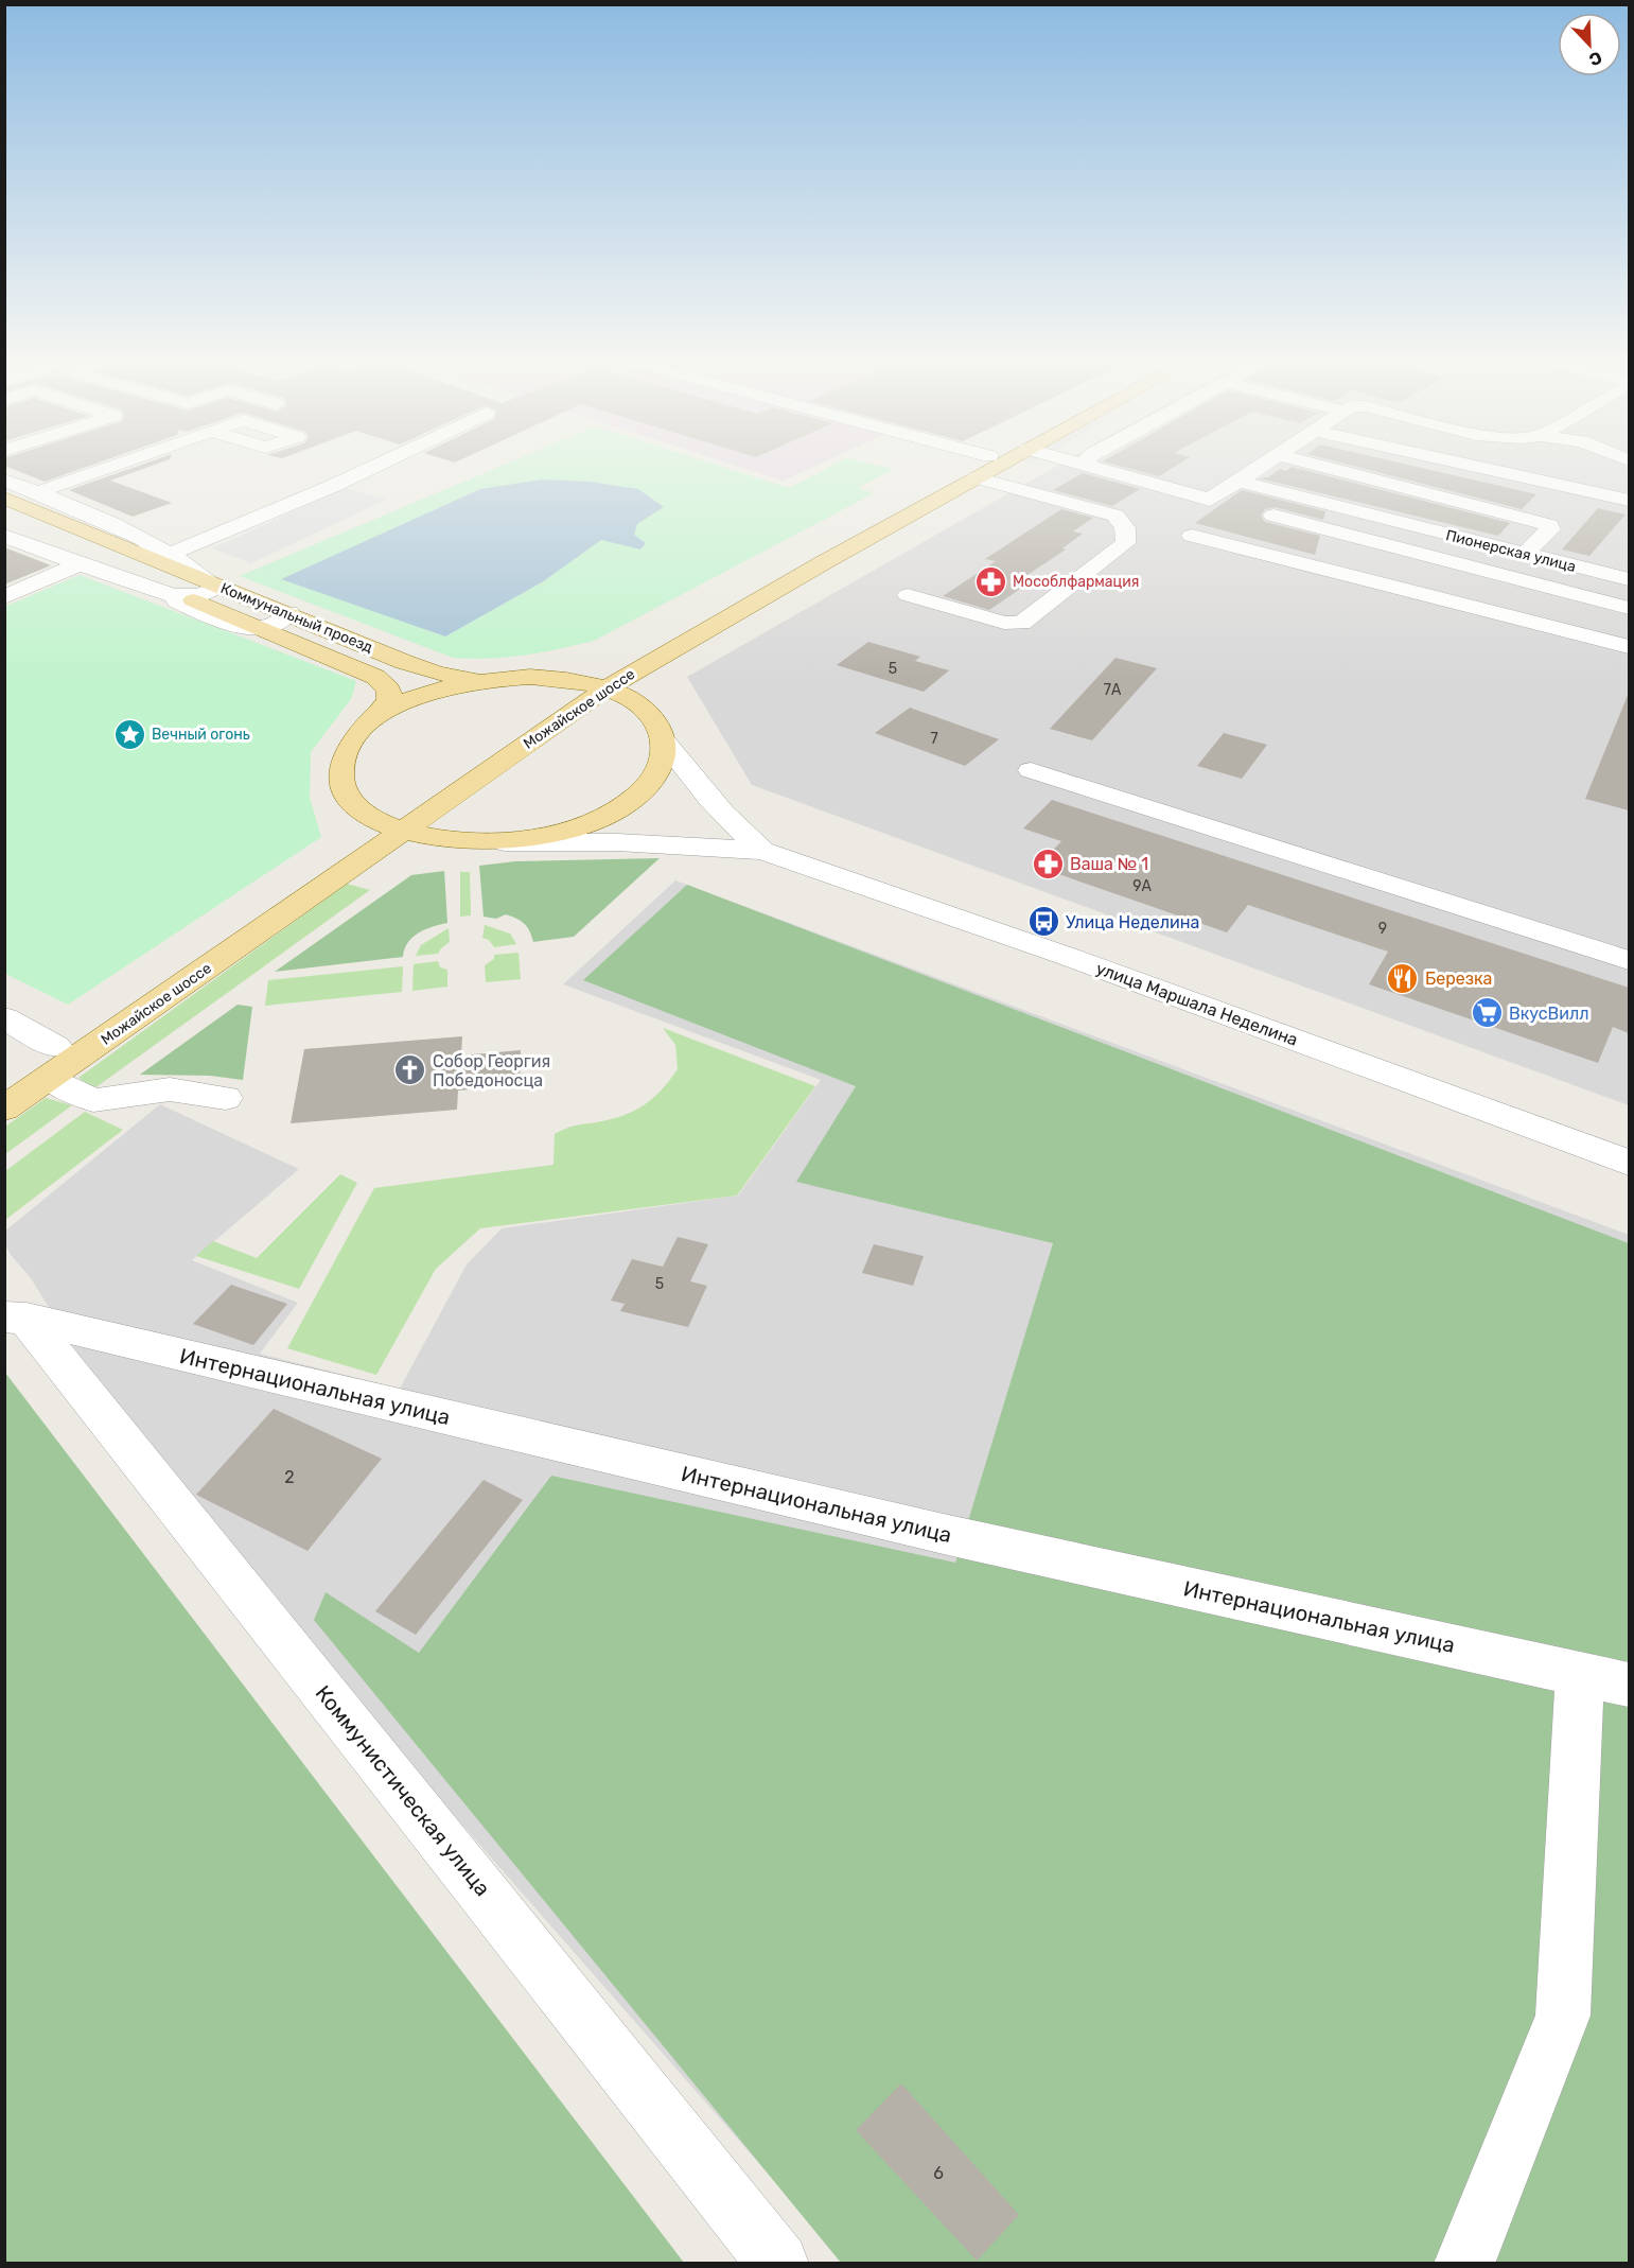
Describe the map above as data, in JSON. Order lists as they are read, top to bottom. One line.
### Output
{"streets":{"main road":["Коммунальный проезд","Можайское шоссе"],"street":["Пионерская улица","улица Маршала Неделина","Интернациональная улица","Коммунистическая улица"]},"crossings":[["Интернациональная улица","Коммунистическая улица"]],"places":{"pharmacy":["Мособлфармация","Ваша № 1"],"place":["Вечный огонь"],"bus stop":["Улица Неделина"],"restaurant":["Березка"],"supermarket":["ВкусВилл"],"church":["Собор Георгия Победоносца"]},"house_numbers":["5","7А","7","9А","9","5","2","6"],"north":"bottom right"}
